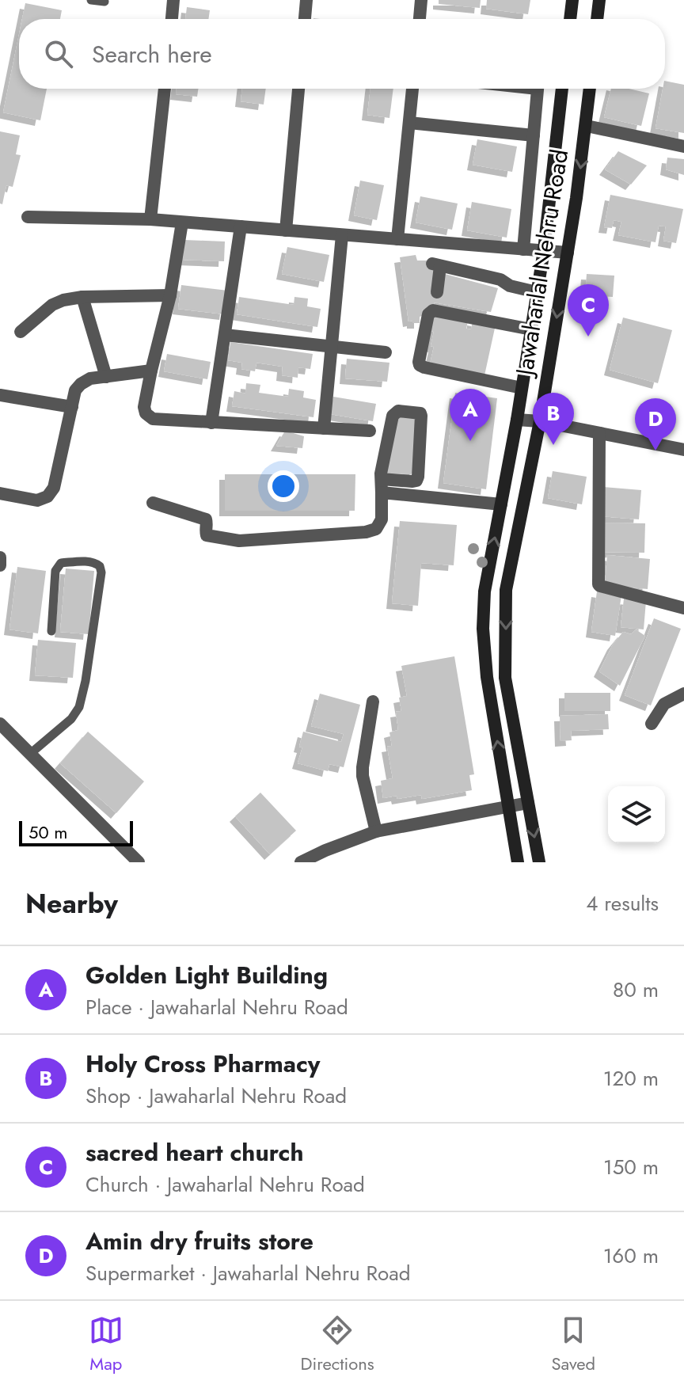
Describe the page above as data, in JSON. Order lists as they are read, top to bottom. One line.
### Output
{"streets":{"main road":["Jawaharlal Nehru Road"]},"scale_bar":"50 m","page":{"search":"Search here","pins":["C","A","B","D"],"scale":"50 m","heading":["Nearby","4 results"],"list":[{"mark":"A","name":"Golden Light Building","note":"Place · Jawaharlal Nehru Road","value":"80 m"},{"mark":"B","name":"Holy Cross Pharmacy","note":"Shop · Jawaharlal Nehru Road","value":"120 m"},{"mark":"C","name":"sacred heart church","note":"Church · Jawaharlal Nehru Road","value":"150 m"},{"mark":"D","name":"Amin dry fruits store","note":"Supermarket · Jawaharlal Nehru Road","value":"160 m"}],"nav":["Map","Directions","Saved"]}}
